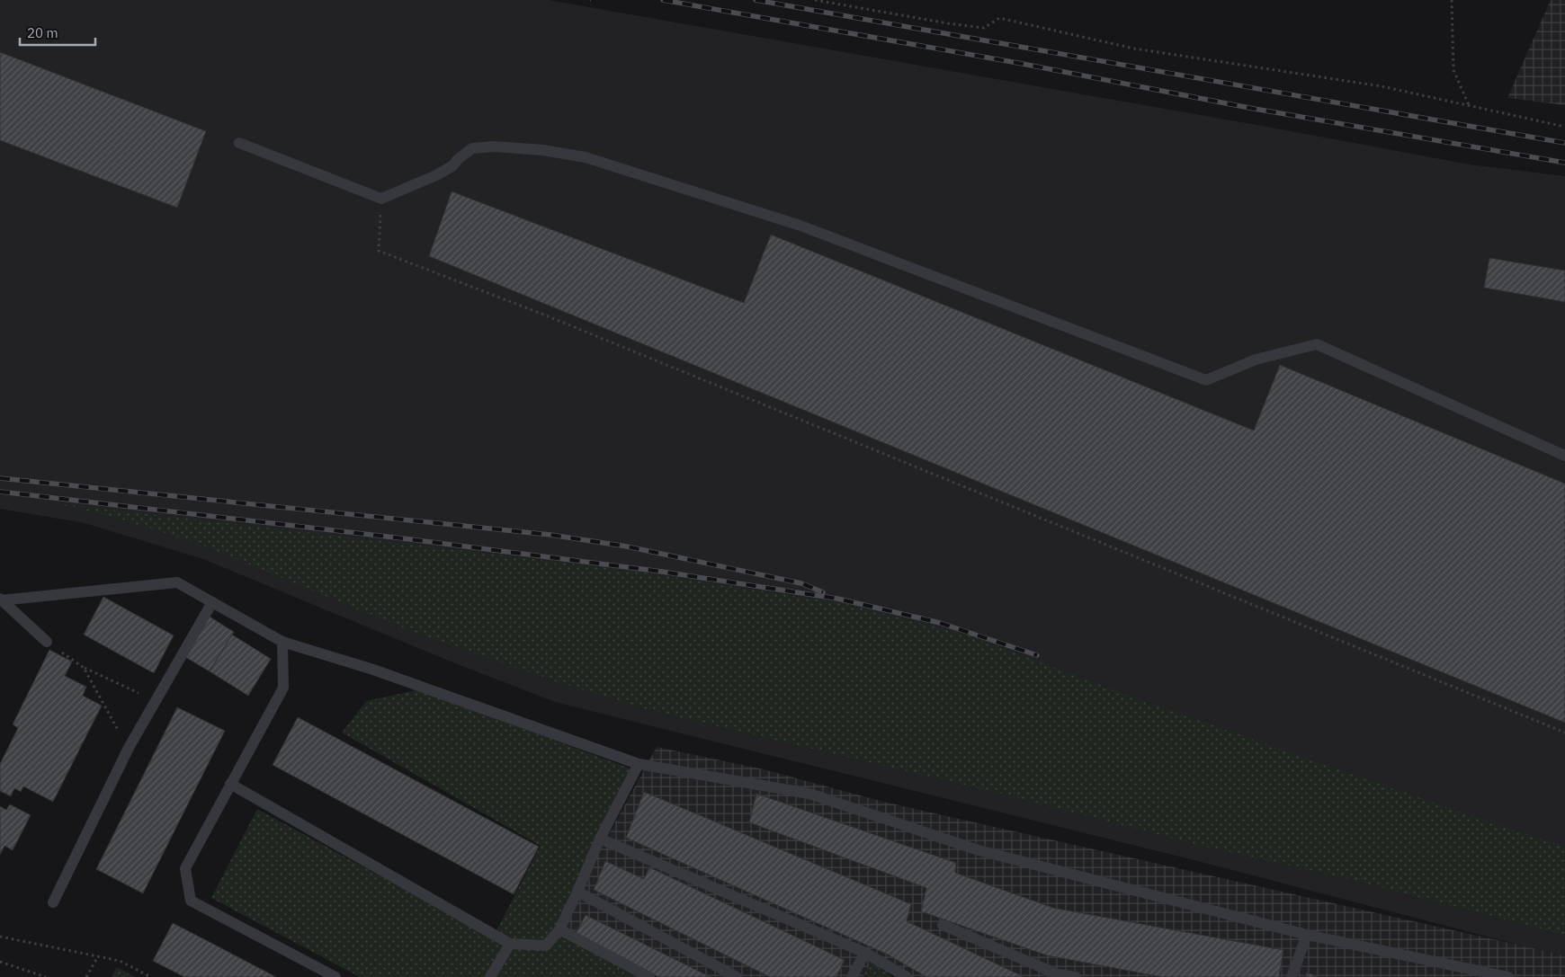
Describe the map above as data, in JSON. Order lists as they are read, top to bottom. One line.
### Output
{"scale_bar":"20 m"}
